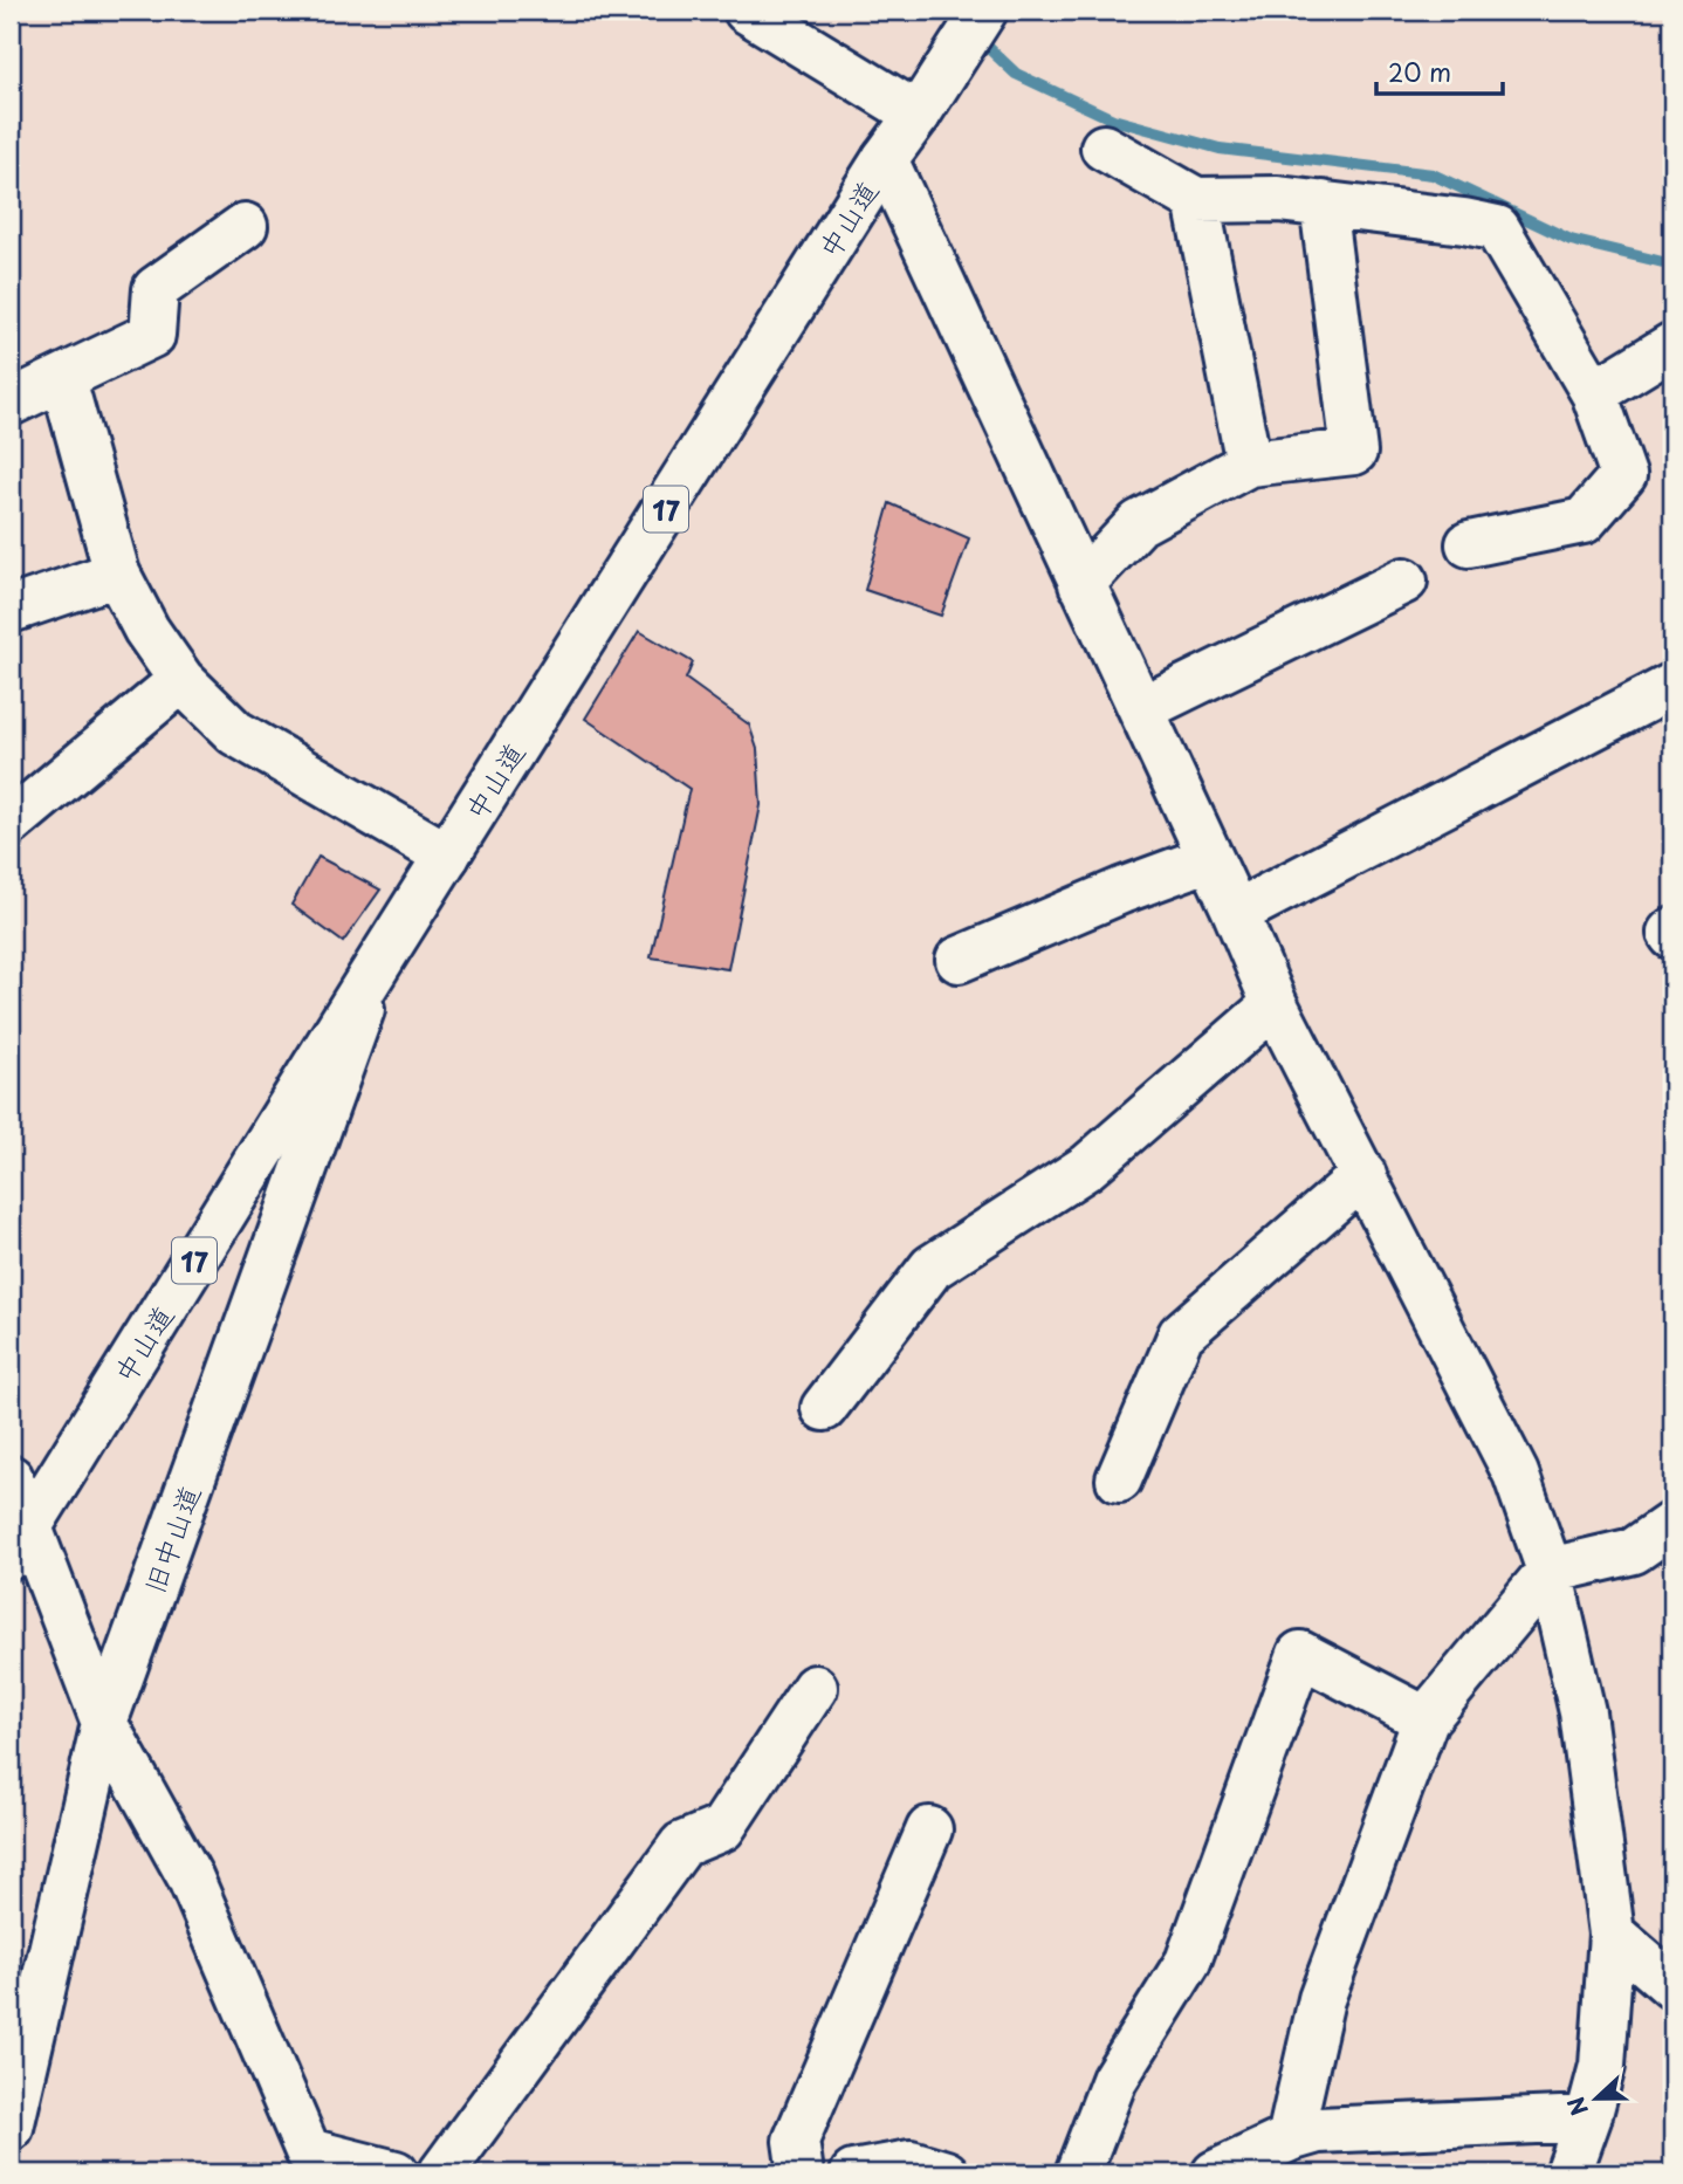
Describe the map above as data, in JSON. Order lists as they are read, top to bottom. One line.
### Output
{"streets":{"main road":["中山道","17","旧中山道"]},"crossings":[["中山道","旧中山道"]],"scale_bar":"20 m","north":"left"}
